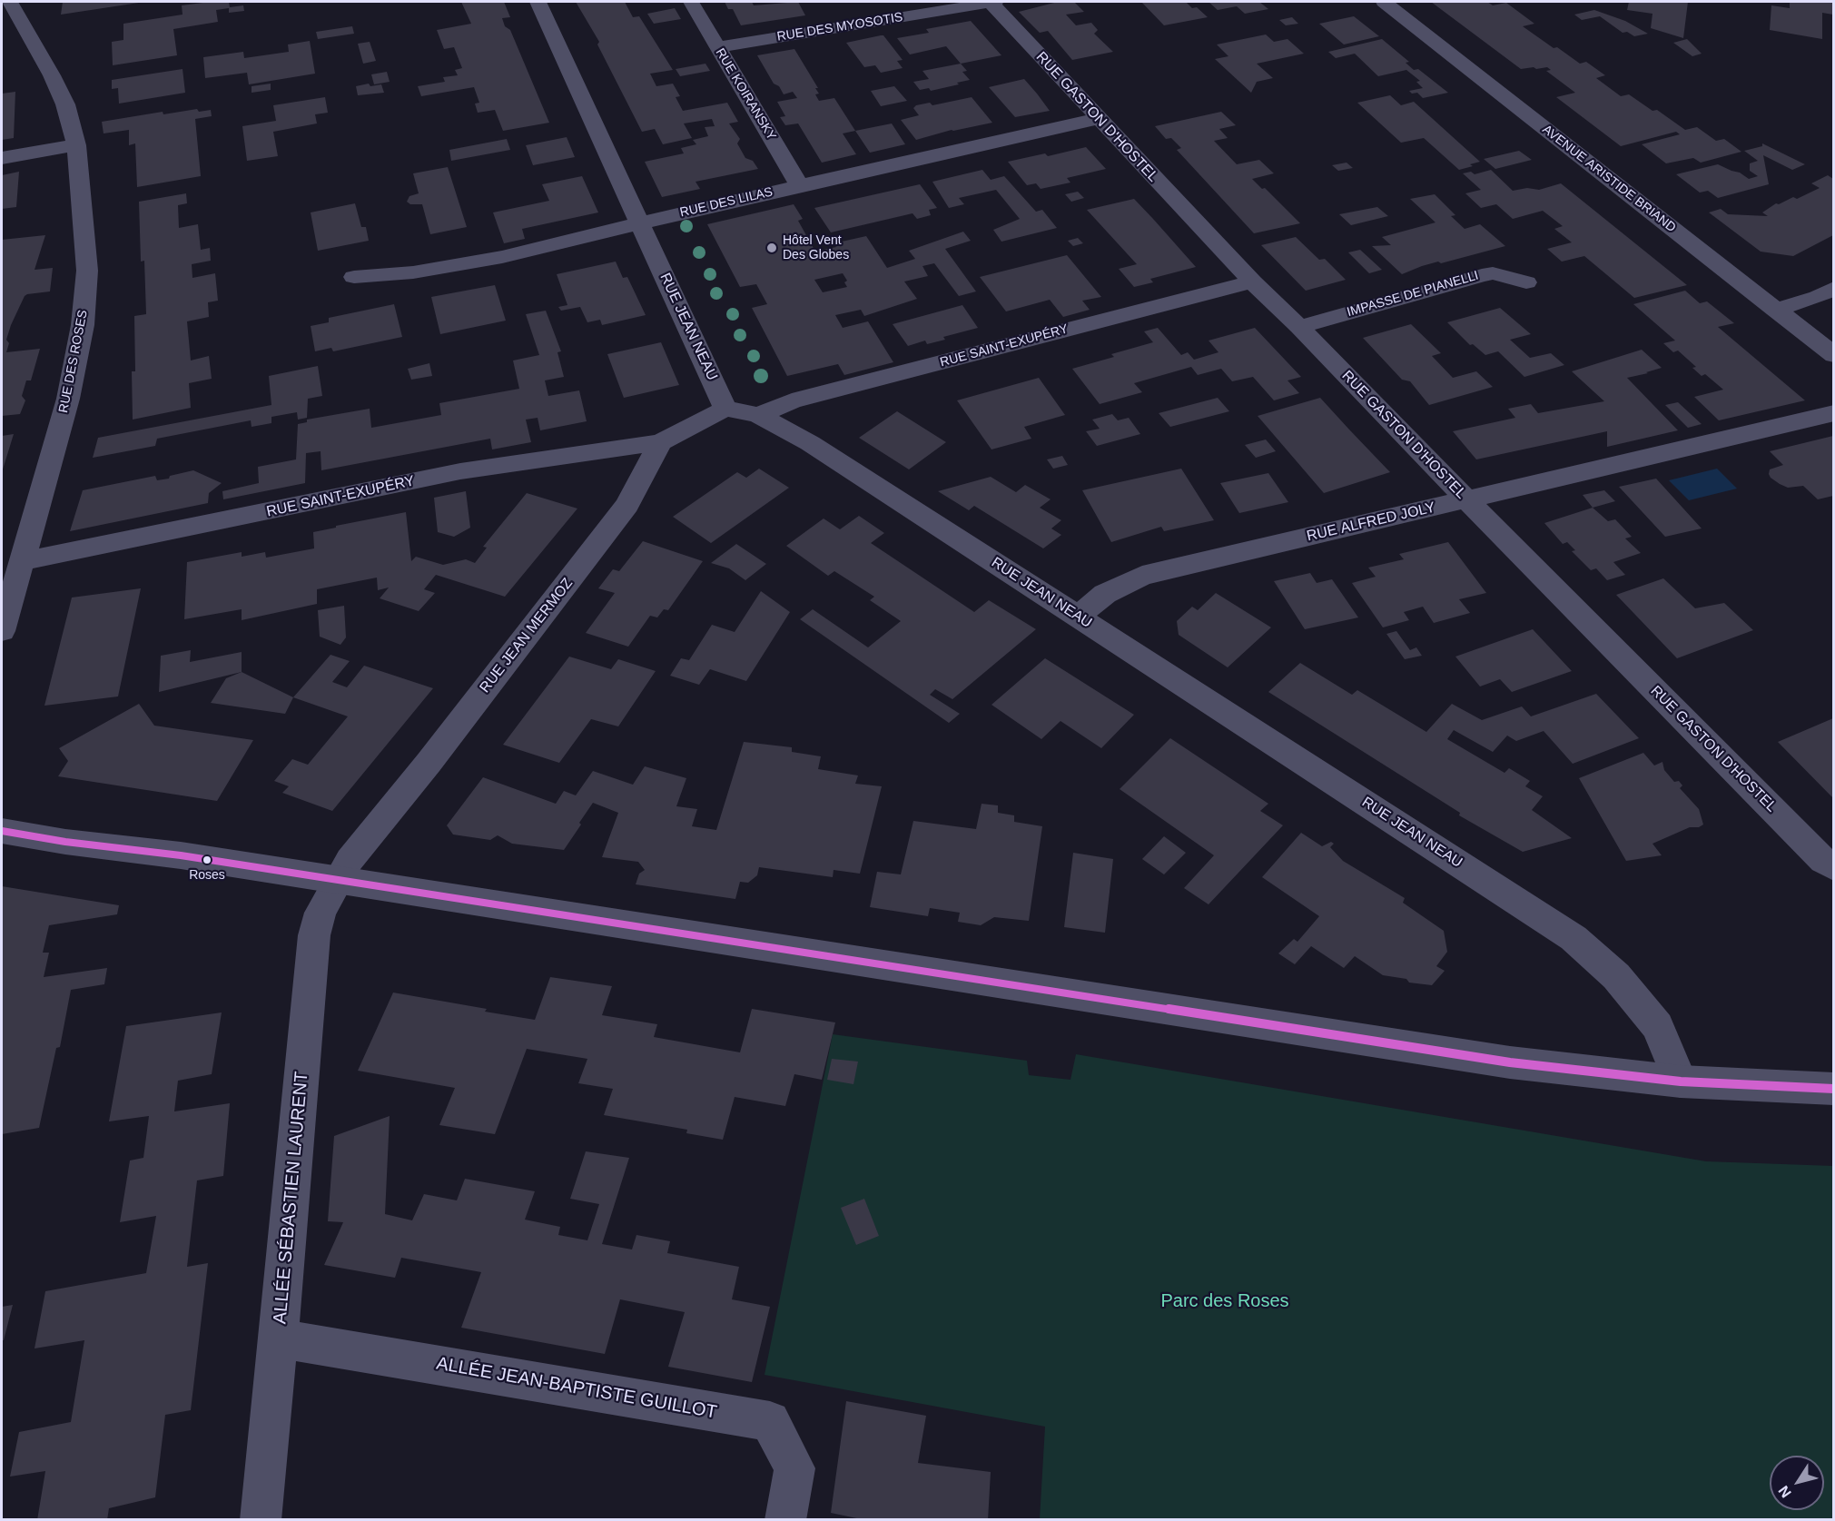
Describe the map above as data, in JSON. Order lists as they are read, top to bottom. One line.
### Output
{"streets":{"street":["RUE DES MYOSOTIS","RUE KOIRANSKY","RUE GASTON D'HOSTEL","AVENUE ARISTIDE BRIAND","RUE DES LILAS","IMPASSE DE PIANELLI","RUE JEAN NEAU","RUE SAINT-EXUPÉRY","RUE DES ROSES","RUE ALFRED JOLY","RUE JEAN MERMOZ","ALLÉE SÉBASTIEN LAURENT","ALLÉE JEAN-BAPTISTE GUILLOT"]},"crossings":[["RUE DES MYOSOTIS","RUE KOIRANSKY"],["RUE DES MYOSOTIS","RUE GASTON D'HOSTEL"],["RUE KOIRANSKY","RUE DES LILAS"],["RUE GASTON D'HOSTEL","RUE DES LILAS"],["RUE GASTON D'HOSTEL","IMPASSE DE PIANELLI"],["RUE GASTON D'HOSTEL","RUE SAINT-EXUPÉRY"],["RUE GASTON D'HOSTEL","RUE ALFRED JOLY"],["RUE DES LILAS","RUE JEAN NEAU"],["RUE JEAN NEAU","RUE SAINT-EXUPÉRY"],["RUE JEAN NEAU","RUE ALFRED JOLY"],["RUE SAINT-EXUPÉRY","RUE DES ROSES"],["RUE SAINT-EXUPÉRY","RUE JEAN MERMOZ"],["RUE JEAN MERMOZ","ALLÉE SÉBASTIEN LAURENT"],["ALLÉE SÉBASTIEN LAURENT","ALLÉE JEAN-BAPTISTE GUILLOT"]],"parks":["Parc des Roses"],"places":["Hôtel Vent Des Globes","Roses"],"north":"bottom left"}
